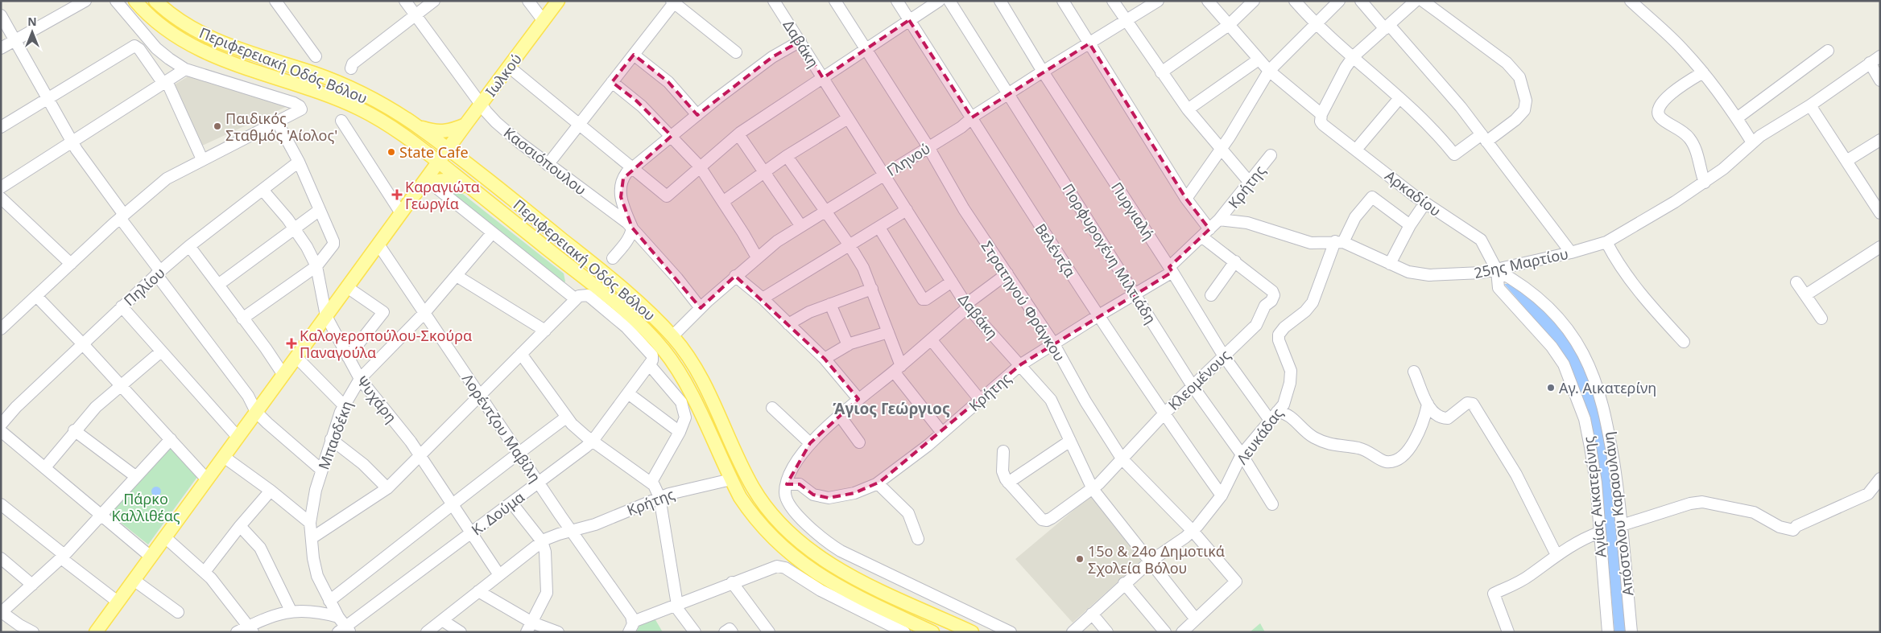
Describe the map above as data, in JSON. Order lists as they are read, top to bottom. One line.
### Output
{"streets":{"main road":["Περιφερειακή Οδός Βόλου","Ιωλκού"],"street":["Δαβάκη","Γληνού","Κασσιόπουλου","Κρήτης","Αρκαδίου","Πυργιαλή","Βελέντζα","Πορφυρογένη Μιλτιάδη","25ης Μαρτίου","Πηλίου","Στρατηγού Φράγκου","Κλεομένους","Ψυχάρη","Λορέντζου Μαβίλη","Μπασδέκη","Λευκάδας","Αγίας Αικατερίνης","Κ. Δούμα","Απόστολου Καραουλάνη"]},"crossings":[["Δαβάκη","Γληνού"],["Δαβάκη","Κρήτης"],["Δαβάκη","Στρατηγού Φράγκου"],["Δαβάκη","Κλεομένους"],["Δαβάκη","Λευκάδας"],["Περιφερειακή Οδός Βόλου","Ιωλκού"],["Περιφερειακή Οδός Βόλου","Γληνού"],["Περιφερειακή Οδός Βόλου","Κρήτης"],["Ιωλκού","Κασσιόπουλου"],["Ιωλκού","Ψυχάρη"],["Ιωλκού","Λορέντζου Μαβίλη"],["Γληνού","Κασσιόπουλου"],["Γληνού","Πυργιαλή"],["Γληνού","Βελέντζα"],["Γληνού","Πορφυρογένη Μιλτιάδη"],["Γληνού","Στρατηγού Φράγκου"],["Κρήτης","Πυργιαλή"],["Κρήτης","Βελέντζα"],["Κρήτης","Πορφυρογένη Μιλτιάδη"],["Κρήτης","25ης Μαρτίου"],["Κρήτης","Στρατηγού Φράγκου"],["Κρήτης","Κλεομένους"],["Κρήτης","Ψυχάρη"],["Κρήτης","Λορέντζου Μαβίλη"],["Αρκαδίου","25ης Μαρτίου"],["Αρκαδίου","Αγίας Αικατερίνης"],["Αρκαδίου","Απόστολου Καραουλάνη"],["Πυργιαλή","Κλεομένους"],["Πυργιαλή","Λευκάδας"],["Βελέντζα","Κλεομένους"],["Βελέντζα","Λευκάδας"],["Πορφυρογένη Μιλτιάδη","Κλεομένους"],["Πορφυρογένη Μιλτιάδη","Λευκάδας"],["25ης Μαρτίου","Λευκάδας"],["25ης Μαρτίου","Αγίας Αικατερίνης"],["25ης Μαρτίου","Απόστολου Καραουλάνη"],["Πηλίου","Ψυχάρη"],["Στρατηγού Φράγκου","Κλεομένους"],["Στρατηγού Φράγκου","Λευκάδας"],["Ψυχάρη","Μπασδέκη"],["Ψυχάρη","Κ. Δούμα"],["Λορέντζου Μαβίλη","Μπασδέκη"],["Λορέντζου Μαβίλη","Κ. Δούμα"],["Μπασδέκη","Κ. Δούμα"],["Αγίας Αικατερίνης","Απόστολου Καραουλάνη"]],"districts":["Άγιος Γεώργιος"],"parks":["Πάρκο Καλλιθέας"],"places":{"other":["Παιδικός Σταθμός 'Αίολος'","State Cafe","Αγ. Αικατερίνη","15ο & 24ο Δημοτικά Σχολεία Βόλου"],"health":["Καραγιώτα Γεωργία","Καλογεροπούλου-Σκούρα Παναγούλα"]},"north":"top"}
